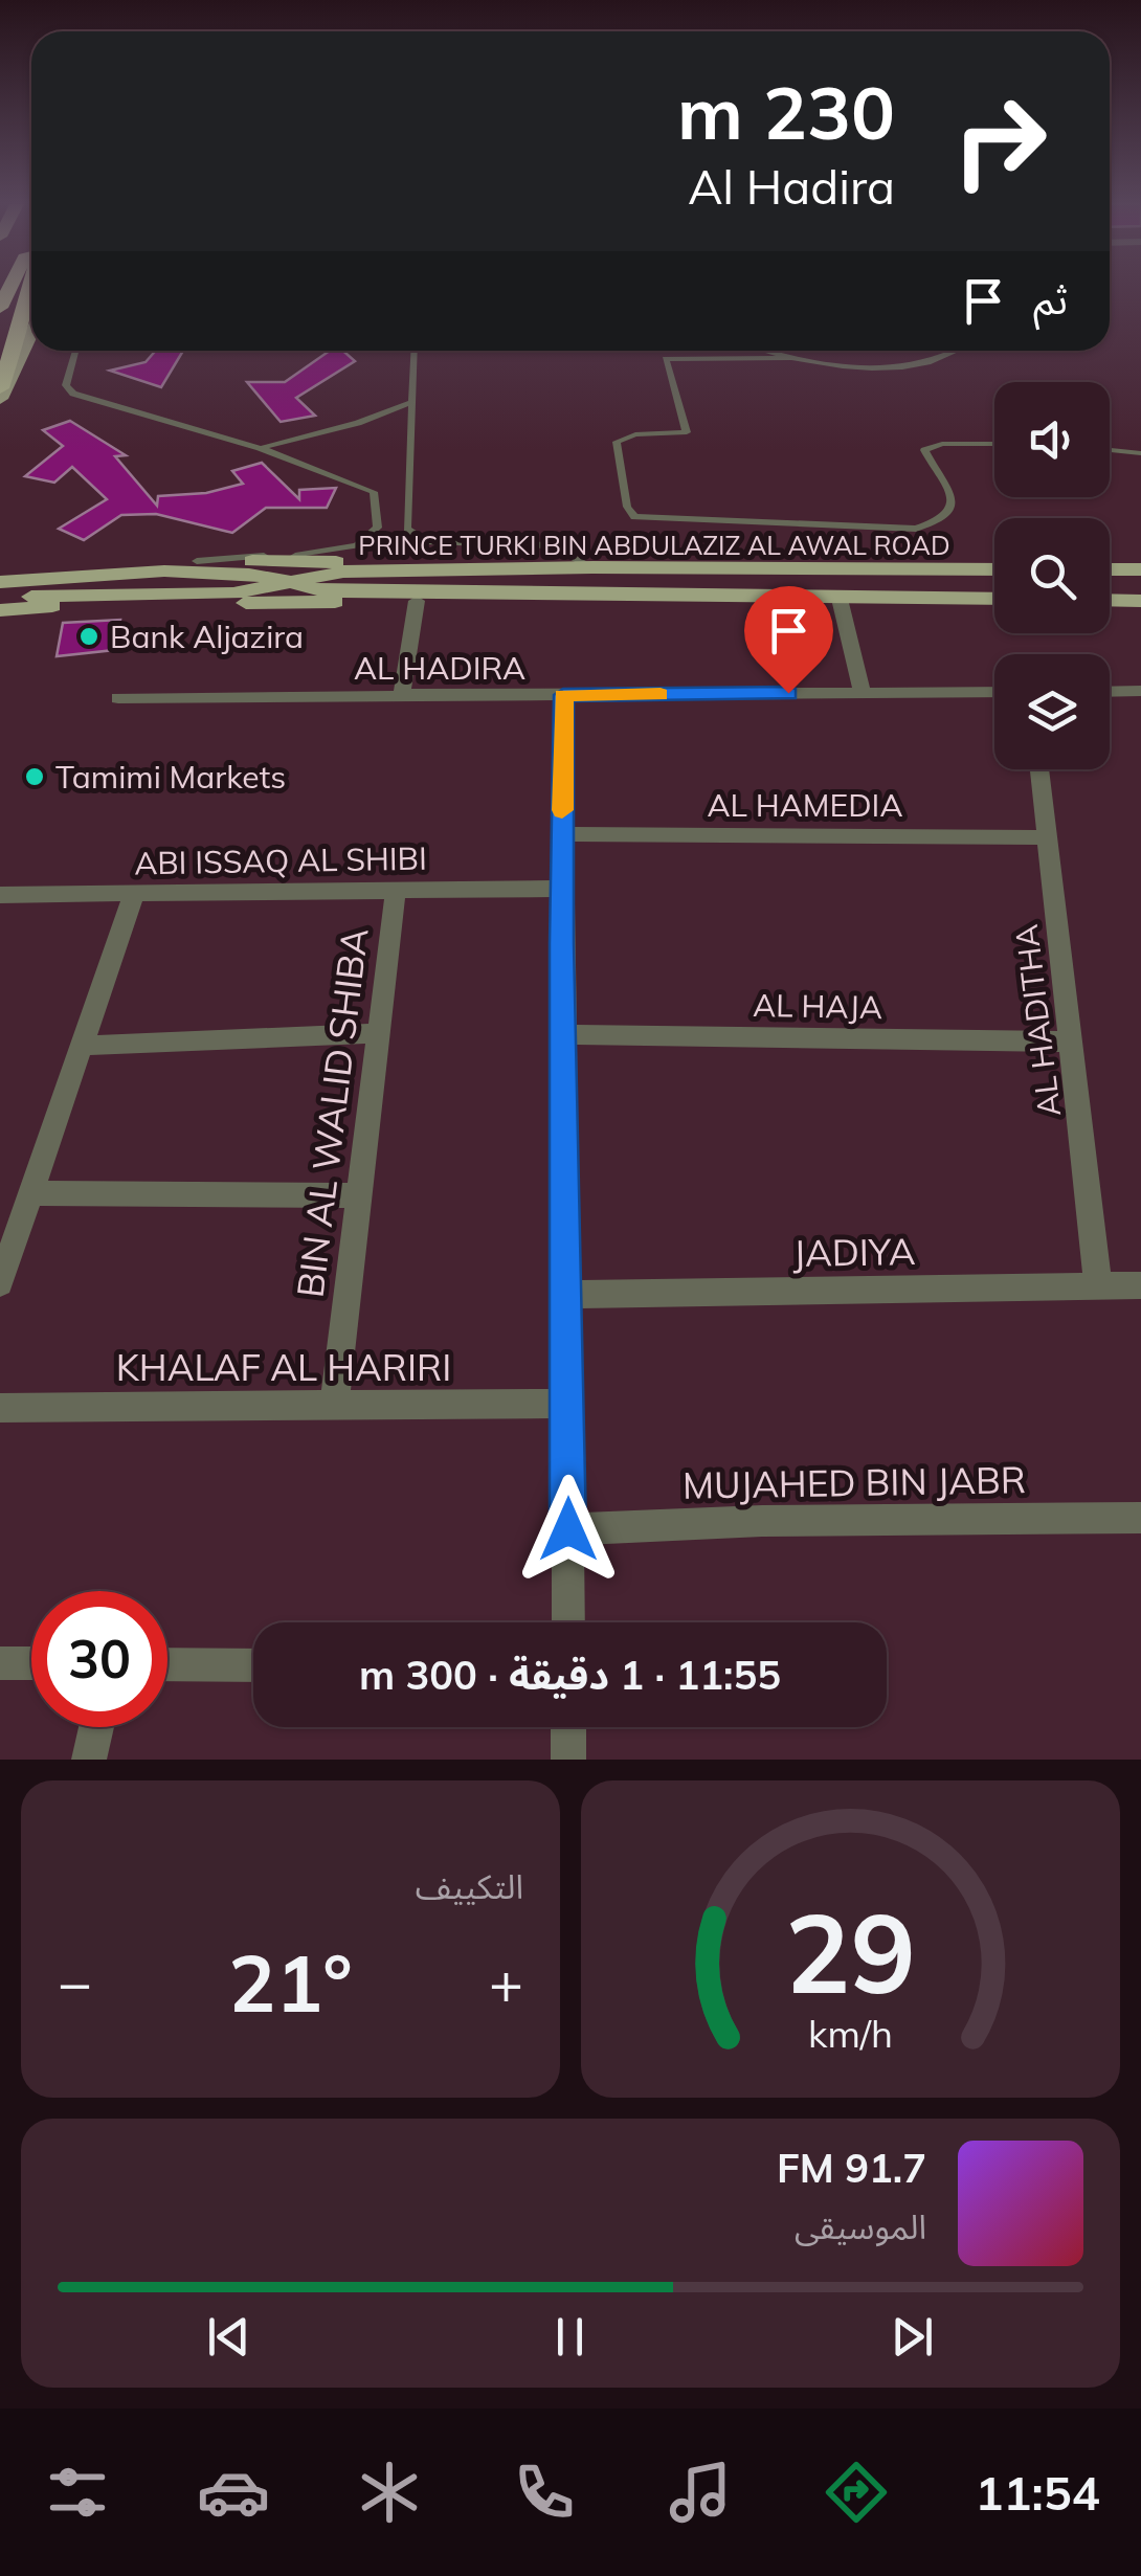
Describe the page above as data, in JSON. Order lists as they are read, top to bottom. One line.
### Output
{"streets":{"main road":["PRINCE TURKI BIN ABDULAZIZ AL AWAL ROAD"],"street":["AL HADIRA","AL HAMEDIA","ABI ISSAQ AL SHIBI","AL HAJA","AL HADITHA","BIN AL WALID SHIBA","JADIYA","KHALAF AL HARIRI","MUJAHED BIN JABR"]},"crossings":[["AL HAMEDIA","AL HADITHA"],["ABI ISSAQ AL SHIBI","BIN AL WALID SHIBA"],["AL HAJA","AL HADITHA"],["AL HADITHA","JADIYA"],["BIN AL WALID SHIBA","KHALAF AL HARIRI"]],"places":["Bank Aljazira","Tamimi Markets"],"page":{"turn":["230 m","Al Hadira"],"then":"ثم","limit":"30","trip":"11:55 · 1 دقيقة · 300 m","tile":"التكييف","heat":["−","21°","+"],"song":["91.7 FM","الموسيقى"],"tabs":"11:54","gauge":["29","km/h"]}}
